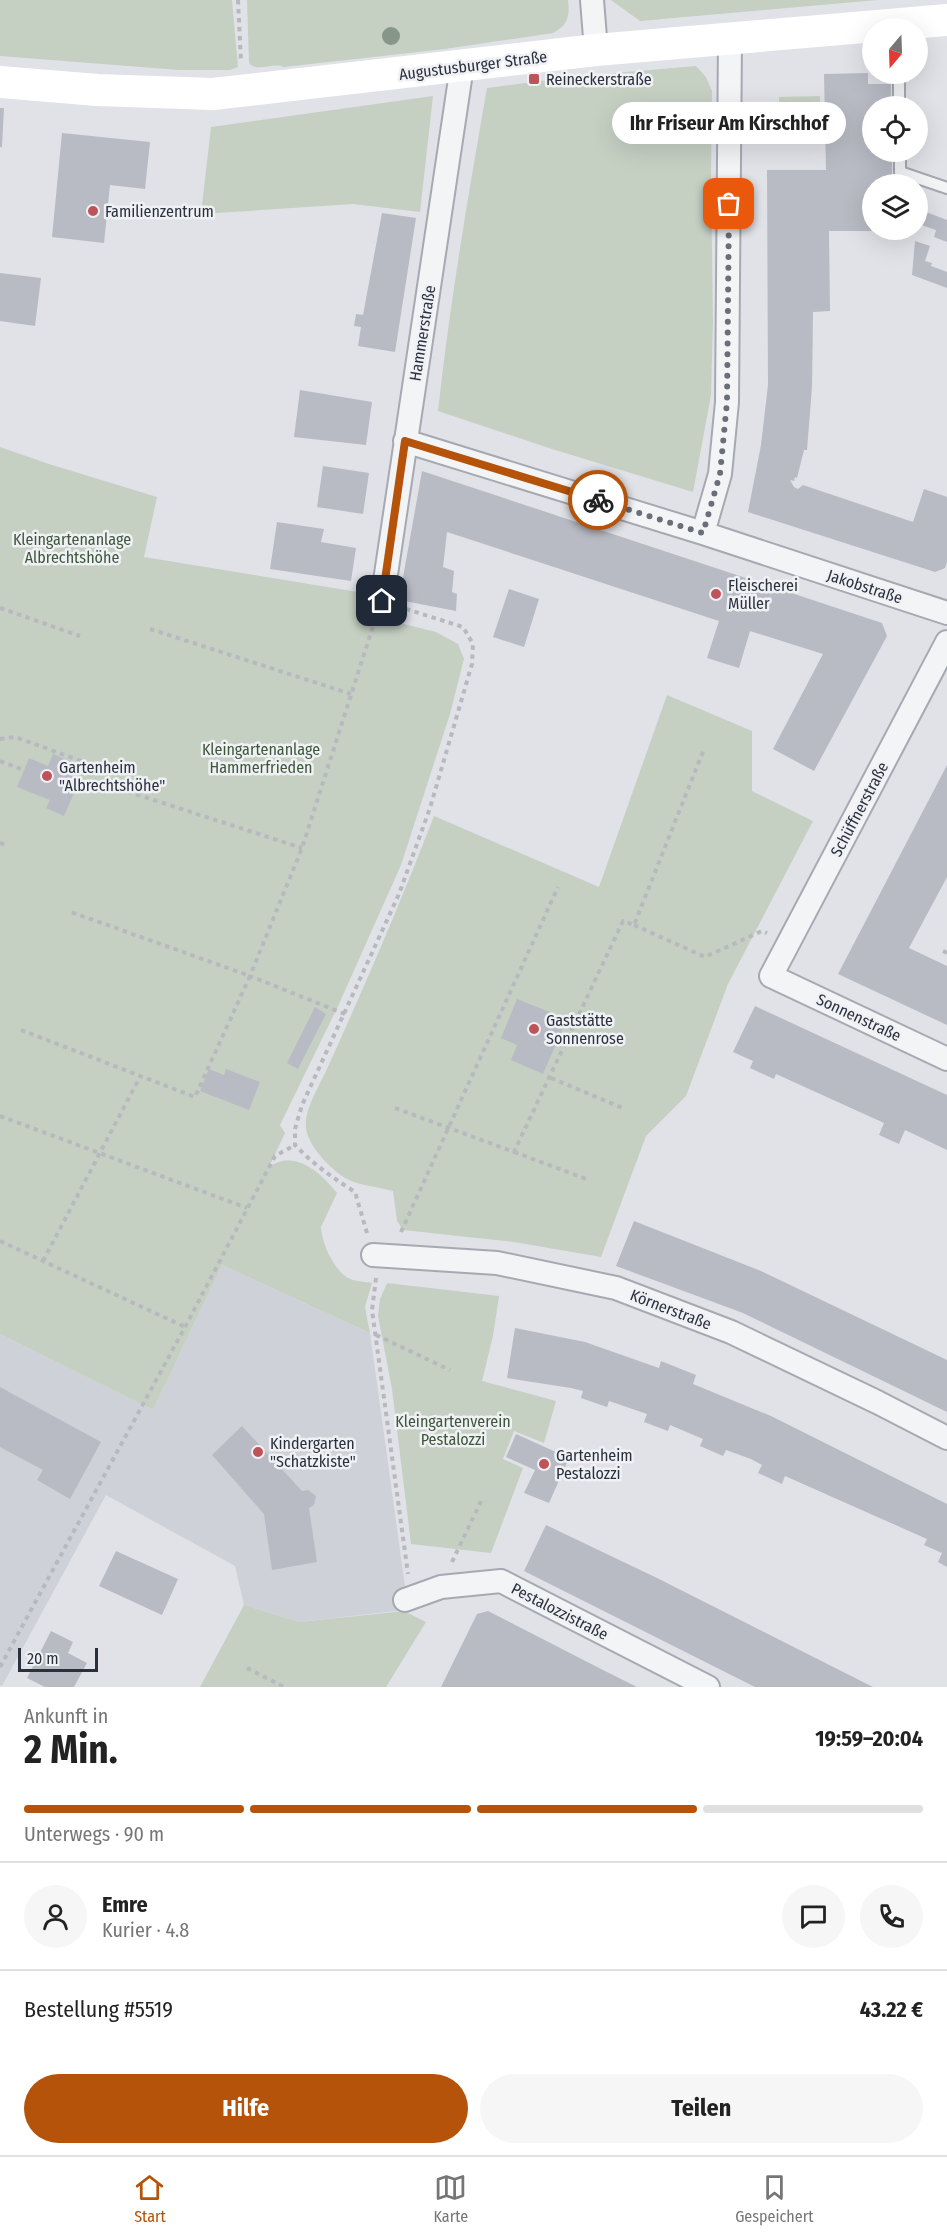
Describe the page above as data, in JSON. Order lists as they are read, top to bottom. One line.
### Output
{"streets":{"main road":["Augustusburger Straße"],"street":["Hammerstraße","Jakobstraße","Schüffnerstraße","Sonnenstraße","Körnerstraße","Pestalozzistraße"]},"crossings":[["Augustusburger Straße","Hammerstraße"],["Hammerstraße","Jakobstraße"],["Schüffnerstraße","Sonnenstraße"]],"parks":["Kleingartenanlage Albrechtshöhe","Kleingartenanlage Hammerfrieden","Kleingartenverein Pestalozzi"],"places":{"transit":["Reineckerstraße"],"other":["Ihr Friseur Am Kirschhof","Familienzentrum","Fleischerei Müller","Gartenheim \"Albrechtshöhe\"","Gaststätte Sonnenrose","Kindergarten \"Schatzkiste\"","Gartenheim Pestalozzi"]},"scale_bar":"20 m","north":"bottom","page":{"bubble":"Ihr Friseur Am Kirschhof","scale":"20 m","heading":["2 Min.","Ankunft in","19:59–20:04"],"panel":["Emre","Kurier · 4.8","Bestellung #5519","43.22 €"],"bar":"Unterwegs · 90 m","buttons":["Hilfe","Teilen"],"tabs":["Start","Karte","Gespeichert"]}}
